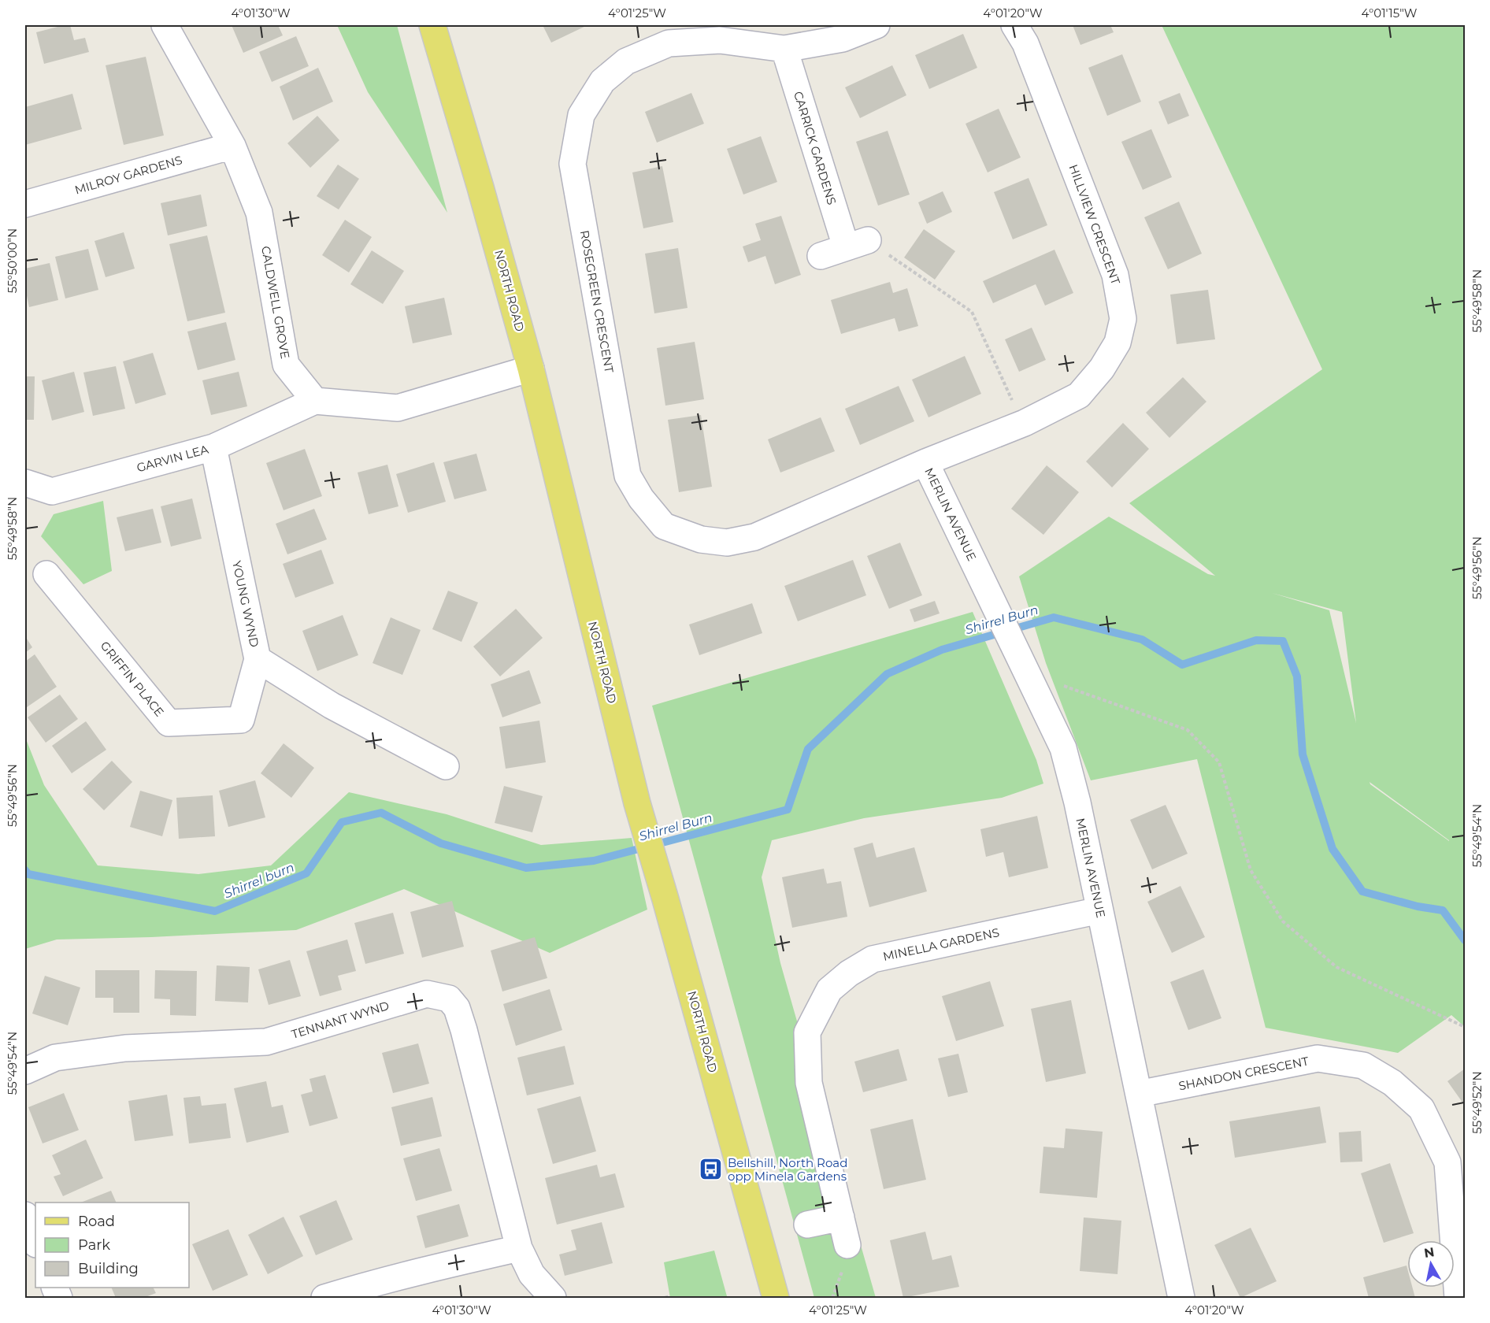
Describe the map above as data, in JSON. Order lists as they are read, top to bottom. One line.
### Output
{"streets":{"main road":["NORTH ROAD"],"street":["CARRICK GARDENS","MILROY GARDENS","HILLVIEW CRESCENT","ROSEGREEN CRESCENT","CALDWELL GROVE","GARVIN LEA","MERLIN AVENUE","YOUNG WYND","GRIFFIN PLACE","MINELLA GARDENS","TENNANT WYND","SHANDON CRESCENT"]},"crossings":[["CARRICK GARDENS","ROSEGREEN CRESCENT"],["MILROY GARDENS","CALDWELL GROVE"],["HILLVIEW CRESCENT","ROSEGREEN CRESCENT"],["HILLVIEW CRESCENT","MERLIN AVENUE"],["ROSEGREEN CRESCENT","MERLIN AVENUE"],["CALDWELL GROVE","GARVIN LEA"],["GARVIN LEA","YOUNG WYND"],["MERLIN AVENUE","MINELLA GARDENS"],["MERLIN AVENUE","SHANDON CRESCENT"],["YOUNG WYND","GRIFFIN PLACE"]],"water":["Shirrel Burn","Shirrel burn"],"places":{"bus stop":["Bellshill, North Road opp Minela Gardens"]},"legend":["Road","Park","Building"],"north":"top","coordinates":["4°01'30\"W","4°01'25\"W","4°01'20\"W","4°01'15\"W","55°50'00\"N","55°49'58\"N","55°49'56\"N","55°49'54\"N","55°49'52\"N"]}
